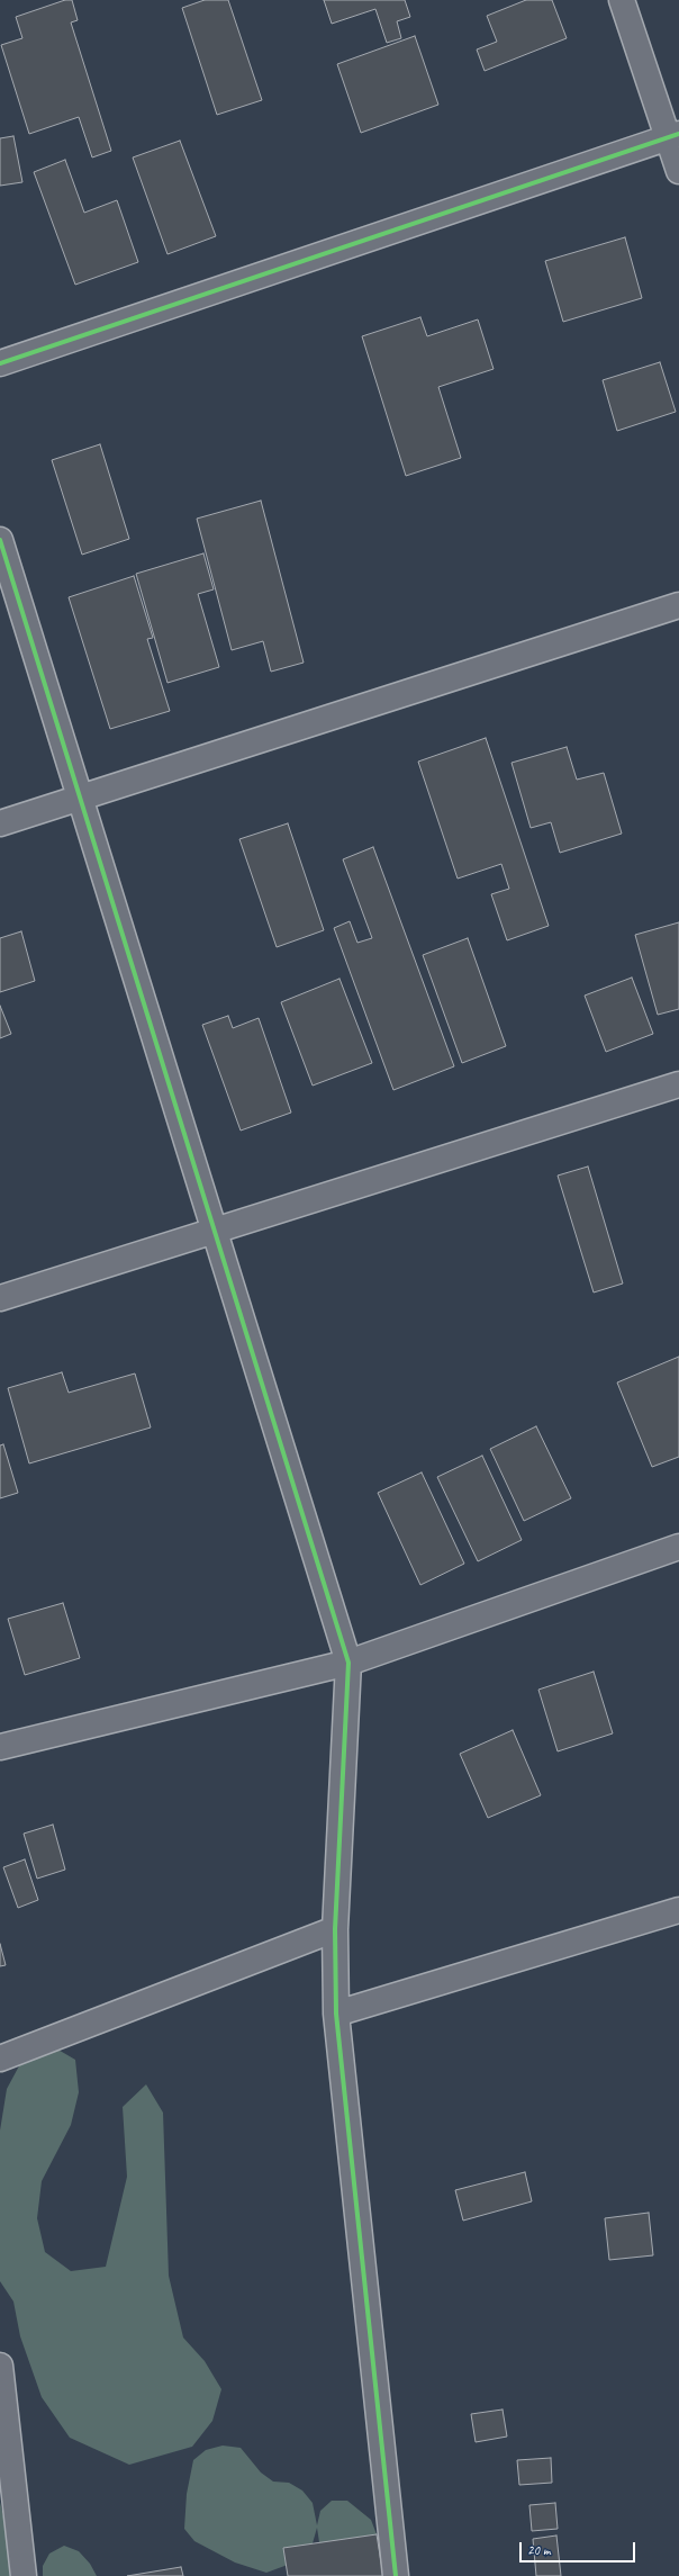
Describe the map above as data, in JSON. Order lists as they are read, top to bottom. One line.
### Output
{"scale_bar":"20 m"}
